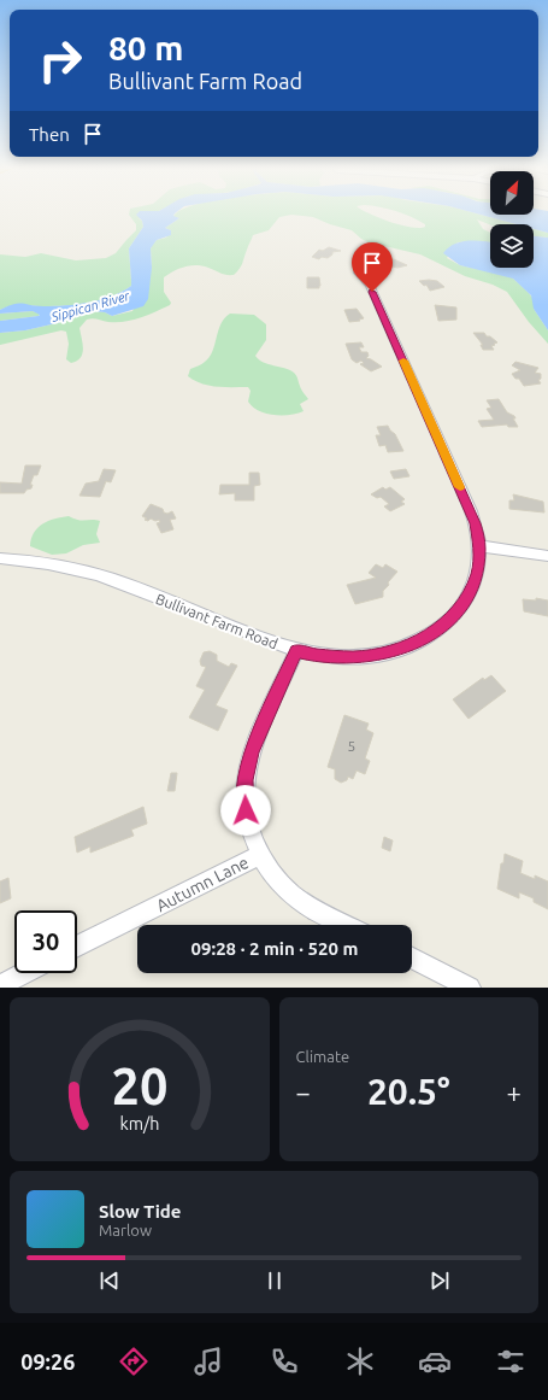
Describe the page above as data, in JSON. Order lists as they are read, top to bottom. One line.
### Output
{"streets":{"street":["Bullivant Farm Road","Autumn Lane"]},"water":["Sippican River"],"house_numbers":["5"],"north":"top right","page":{"turn":["80 m","Bullivant Farm Road"],"then":"Then","limit":"30","trip":"09:28 · 2 min · 520 m","tile":"Climate","heat":["−","20.5°","+"],"song":["Slow Tide","Marlow"],"tabs":"09:26","gauge":["20","km/h"]}}
